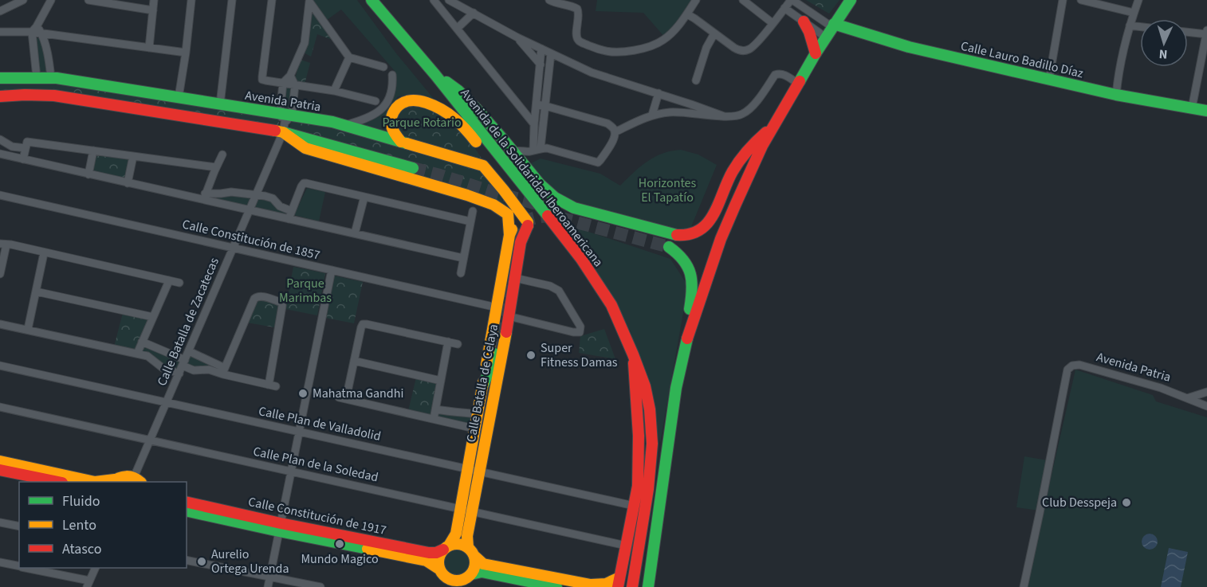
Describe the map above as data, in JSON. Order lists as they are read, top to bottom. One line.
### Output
{"streets":{"main road":["Calle Lauro Badillo Díaz","Avenida Patria","Avenida de la Solidaridad Iberoamericana","Calle Batalla de Celaya","Calle Constitución de 1917"],"street":["Calle Constitución de 1857","Calle Batalla de Zacatecas","Calle Plan de Valladolid","Calle Plan de la Soledad"]},"crossings":[["Avenida Patria","Calle Batalla de Zacatecas"],["Avenida Patria","Calle Batalla de Celaya"],["Calle Constitución de 1857","Calle Batalla de Zacatecas"],["Calle Constitución de 1857","Calle Batalla de Celaya"],["Calle Batalla de Zacatecas","Calle Plan de Valladolid"],["Calle Batalla de Zacatecas","Calle Plan de la Soledad"],["Calle Batalla de Celaya","Calle Plan de Valladolid"],["Calle Batalla de Celaya","Calle Plan de la Soledad"],["Calle Batalla de Celaya","Calle Constitución de 1917"]],"parks":["Parque Rotario","Horizontes El Tapatío","Parque Marimbas"],"places":["Super Fitness Damas","Mahatma Gandhi","Club Desspeja","Mundo Magico","Aurelio Ortega Urenda"],"legend":["Fluido","Lento","Atasco"],"north":"bottom"}
